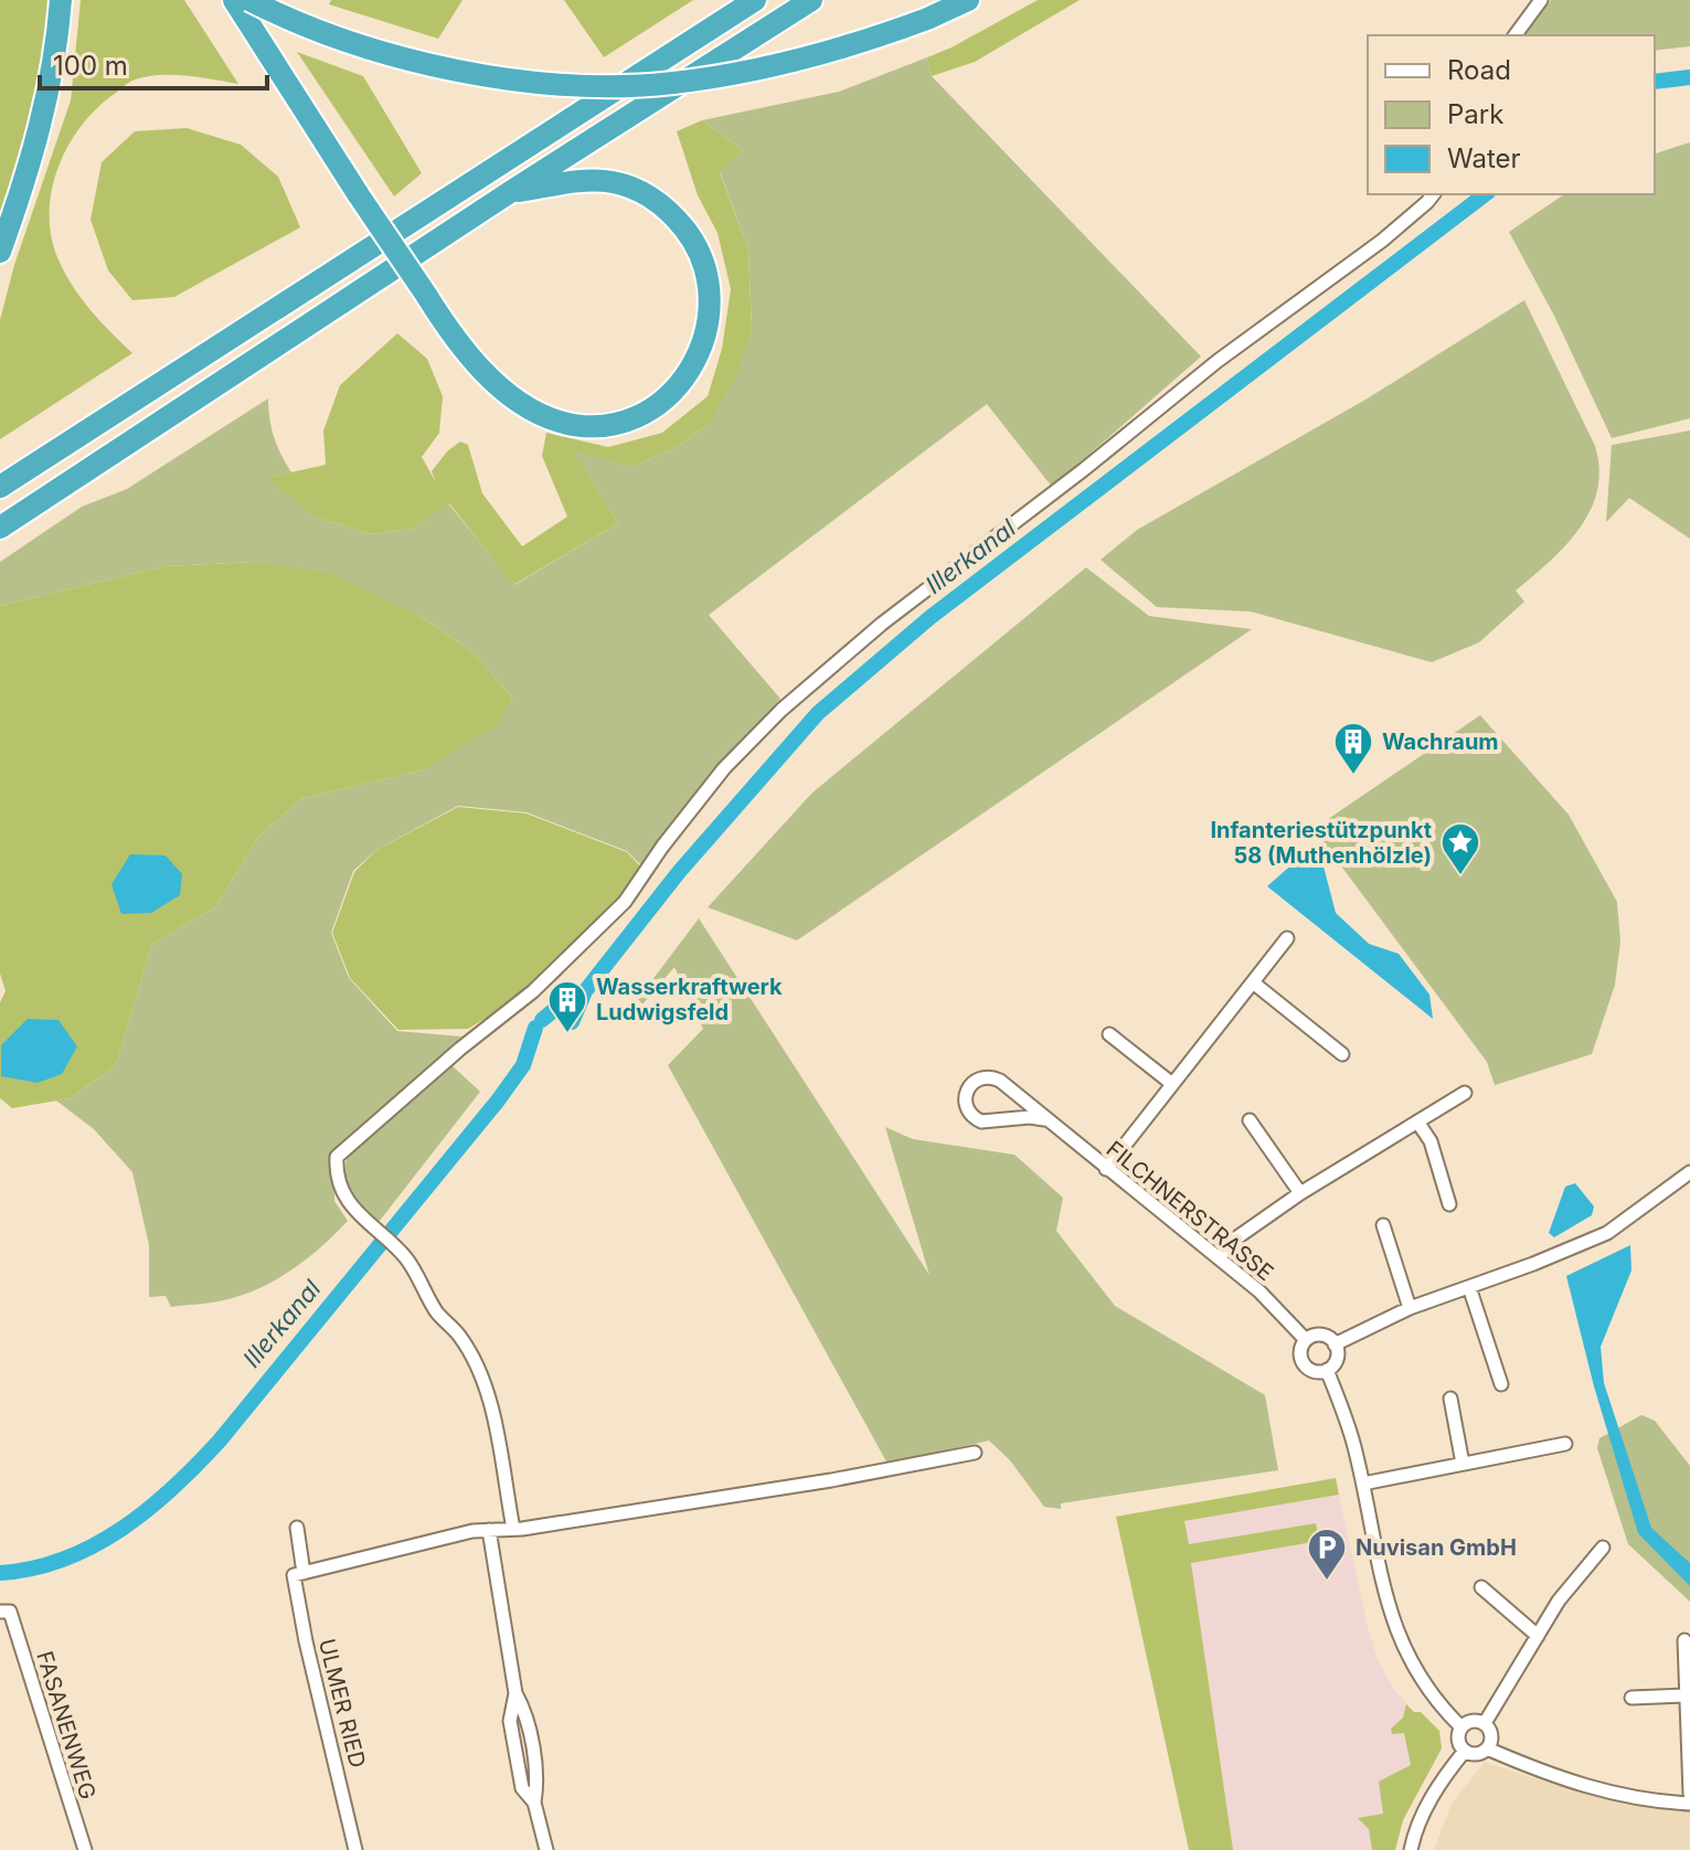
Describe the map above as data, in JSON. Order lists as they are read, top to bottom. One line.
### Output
{"streets":{"street":["FILCHNERSTRASSE","ULMER RIED","FASANENWEG"]},"water":["Illerkanal"],"places":{"building":["Wachraum","Wasserkraftwerk Ludwigsfeld"],"place":["Infanteriestützpunkt 58 (Muthenhölzle)"],"parking":["Nuvisan GmbH"]},"legend":["Road","Park","Water"],"scale_bar":"100 m"}
